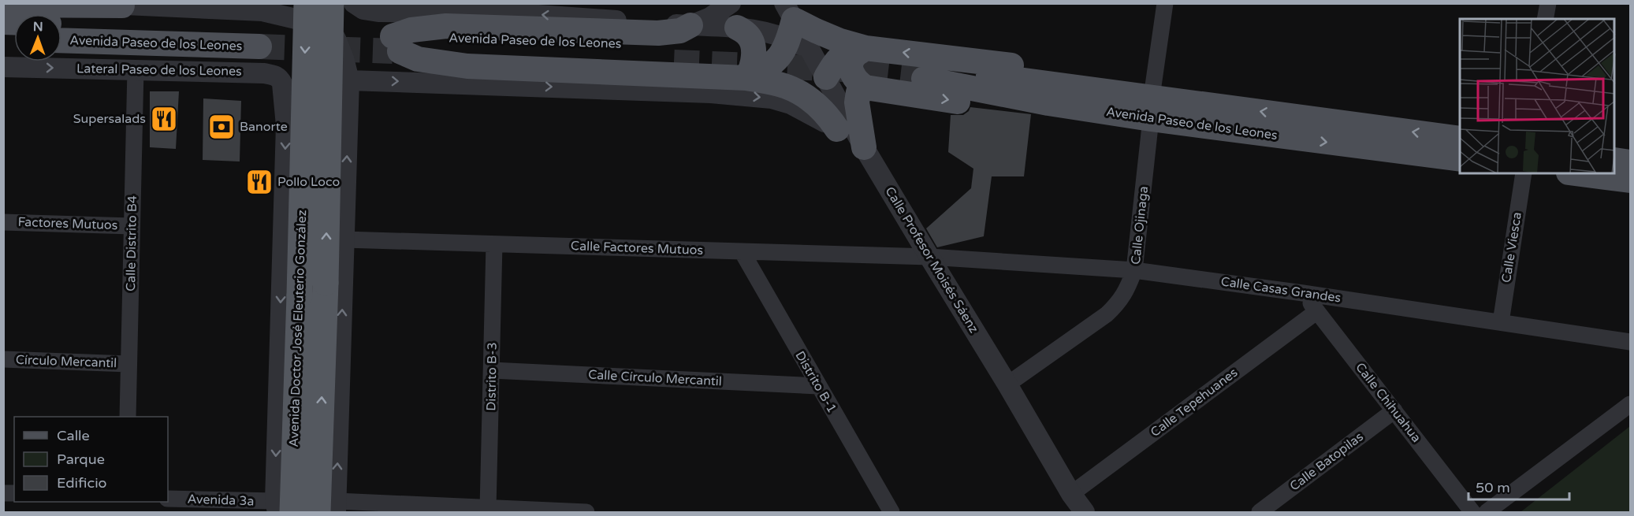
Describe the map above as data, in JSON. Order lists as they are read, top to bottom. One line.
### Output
{"streets":{"highway":["Avenida Doctor José Eleuterio González"],"main road":["Avenida Paseo de los Leones"],"street":["Lateral Paseo de los Leones","Factores Mutuos","Calle Ojinaga","Calle Distrito B4","Calle Viesca","Calle Factores Mutuos","Calle Profesor Moisés Sáenz","Calle Casas Grandes","Círculo Mercantil","Distrito B-3","Calle Círculo Mercantil","Distrito B-1","Calle Tepehuanes","Calle Chihuahua","Calle Batopilas","Avenida 3a"]},"crossings":[["Avenida Paseo de los Leones","Calle Ojinaga"],["Lateral Paseo de los Leones","Calle Distrito B4"],["Lateral Paseo de los Leones","Avenida Doctor José Eleuterio González"],["Lateral Paseo de los Leones","Avenida 3a"],["Factores Mutuos","Calle Distrito B4"],["Calle Ojinaga","Calle Profesor Moisés Sáenz"],["Calle Ojinaga","Calle Casas Grandes"],["Calle Distrito B4","Círculo Mercantil"],["Calle Viesca","Calle Casas Grandes"],["Calle Factores Mutuos","Calle Profesor Moisés Sáenz"],["Calle Factores Mutuos","Calle Casas Grandes"],["Calle Factores Mutuos","Distrito B-3"],["Calle Factores Mutuos","Distrito B-1"],["Calle Profesor Moisés Sáenz","Calle Casas Grandes"],["Calle Profesor Moisés Sáenz","Calle Tepehuanes"],["Calle Casas Grandes","Calle Chihuahua"],["Avenida Doctor José Eleuterio González","Avenida 3a"],["Distrito B-3","Calle Círculo Mercantil"],["Calle Círculo Mercantil","Distrito B-1"],["Calle Tepehuanes","Calle Chihuahua"],["Calle Chihuahua","Calle Batopilas"]],"places":{"restaurant":["Supersalads","Pollo Loco"],"bank":["Banorte"]},"legend":["Calle","Parque","Edificio"],"scale_bar":"50 m","north":"top"}
